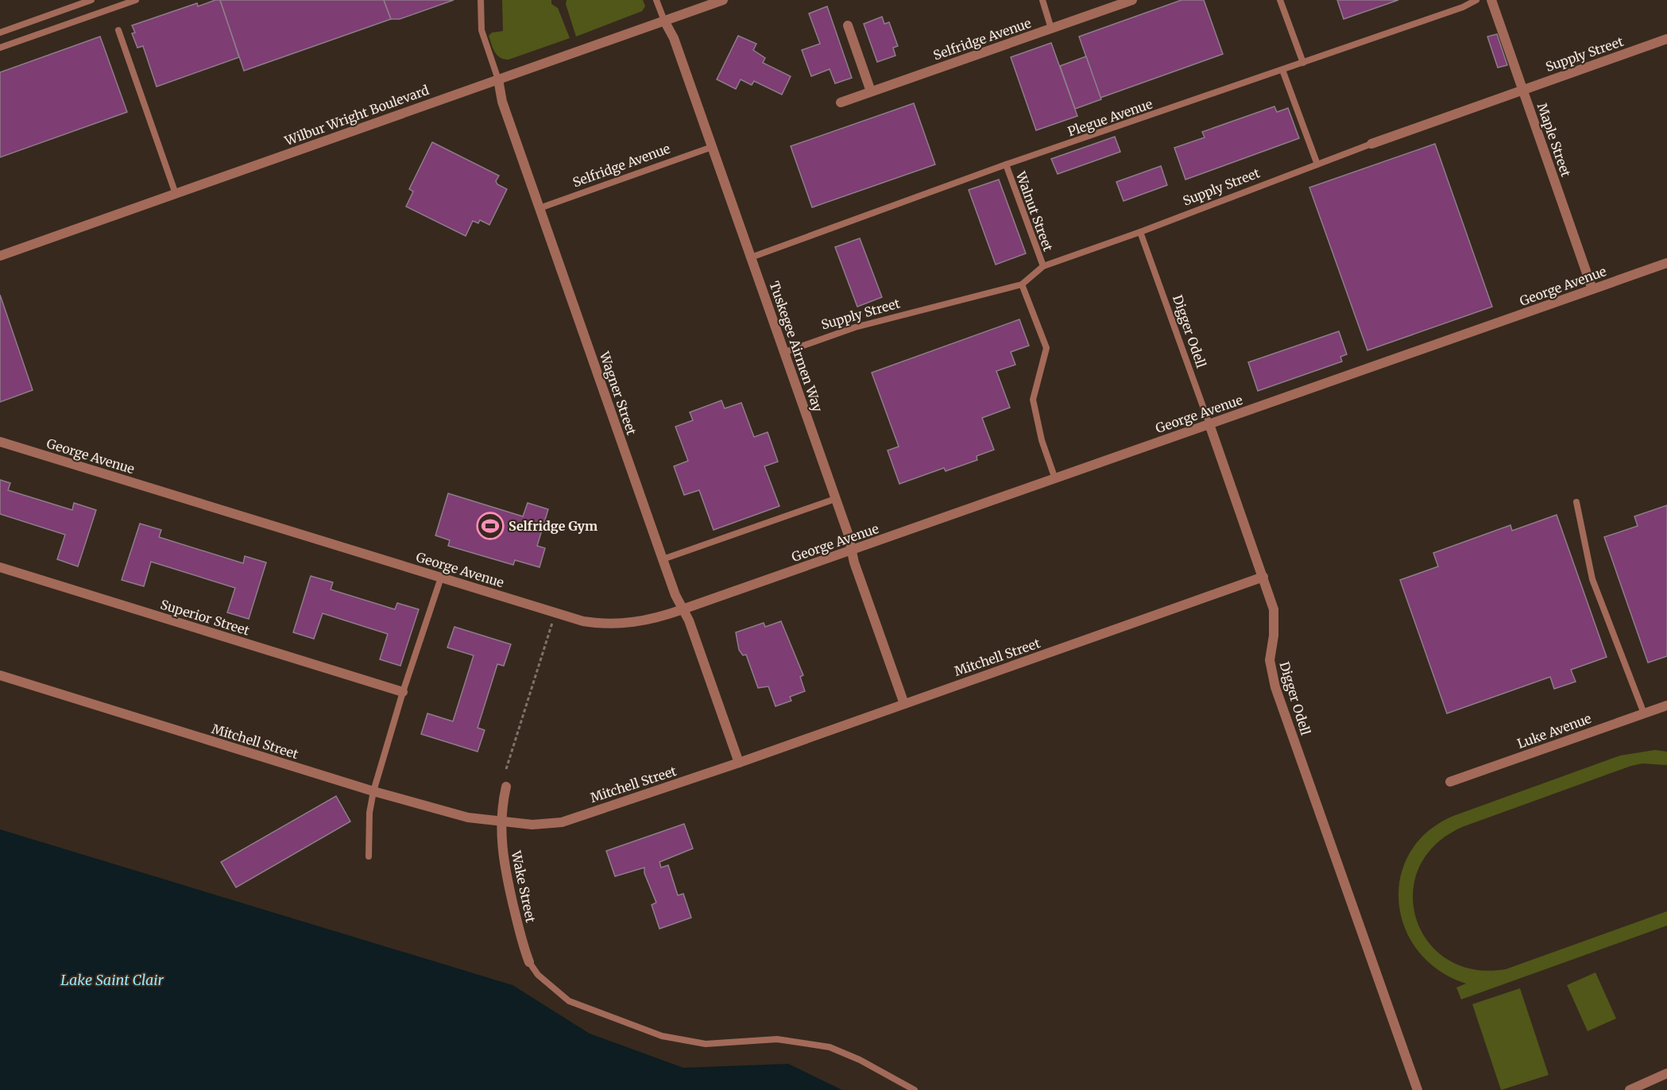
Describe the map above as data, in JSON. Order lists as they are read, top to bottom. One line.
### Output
{"streets":{"street":["Selfridge Avenue","Supply Street","Wilbur Wright Boulevard","Maple Street","George Avenue","Digger Odell","Tuskegee Airmen Way","Wagner Street","Superior Street","Mitchell Street","Luke Avenue","Wake Street"],"lane":["Plegue Avenue","Walnut Street"]},"crossings":[["Selfridge Avenue","Tuskegee Airmen Way"],["Selfridge Avenue","Wagner Street"],["Supply Street","Maple Street"],["Supply Street","Walnut Street"],["Supply Street","Digger Odell"],["Supply Street","Tuskegee Airmen Way"],["Wilbur Wright Boulevard","Tuskegee Airmen Way"],["Wilbur Wright Boulevard","Wagner Street"],["Plegue Avenue","Walnut Street"],["Plegue Avenue","Tuskegee Airmen Way"],["Maple Street","George Avenue"],["George Avenue","Digger Odell"],["George Avenue","Tuskegee Airmen Way"],["George Avenue","Wagner Street"],["Digger Odell","Mitchell Street"],["Tuskegee Airmen Way","Mitchell Street"],["Wagner Street","Mitchell Street"],["Mitchell Street","Wake Street"]],"water":["Lake Saint Clair"],"places":{"sports":["Selfridge Gym"]}}
